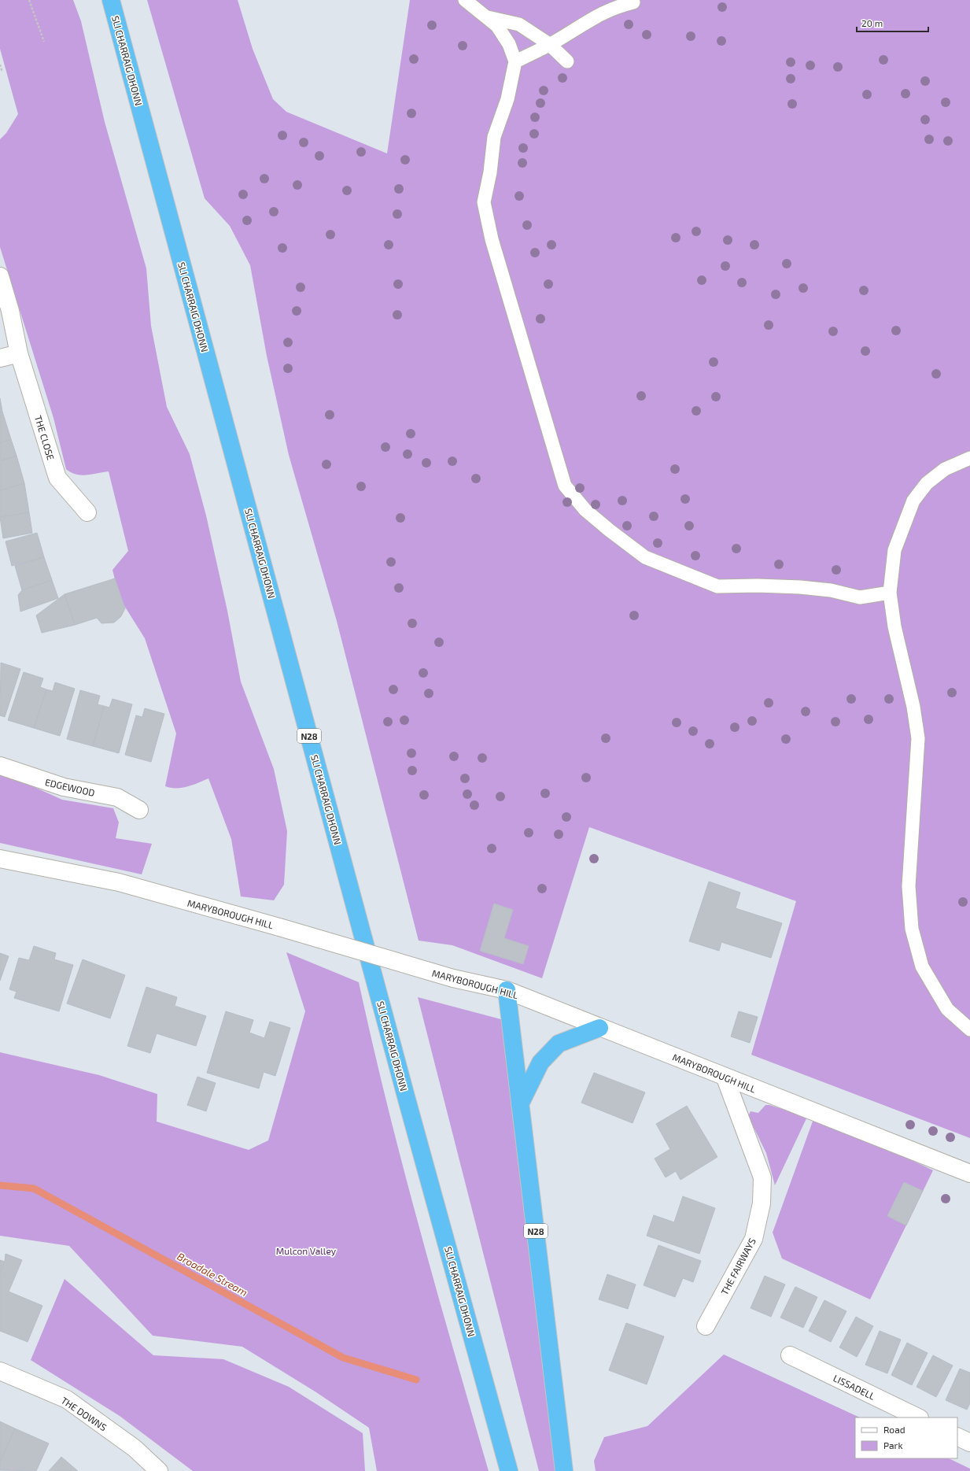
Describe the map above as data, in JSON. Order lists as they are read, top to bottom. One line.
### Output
{"streets":{"highway":["SLI CHARRAIG DHONN","N28"],"street":["THE CLOSE","EDGEWOOD","MARYBOROUGH HILL","THE FAIRWAYS","LISSADELL","THE DOWNS"]},"crossings":[["N28","MARYBOROUGH HILL"],["MARYBOROUGH HILL","THE FAIRWAYS"]],"water":["Broadale Stream"],"parks":["Mulcon Valley"],"legend":["Road","Park"],"scale_bar":"20 m"}
